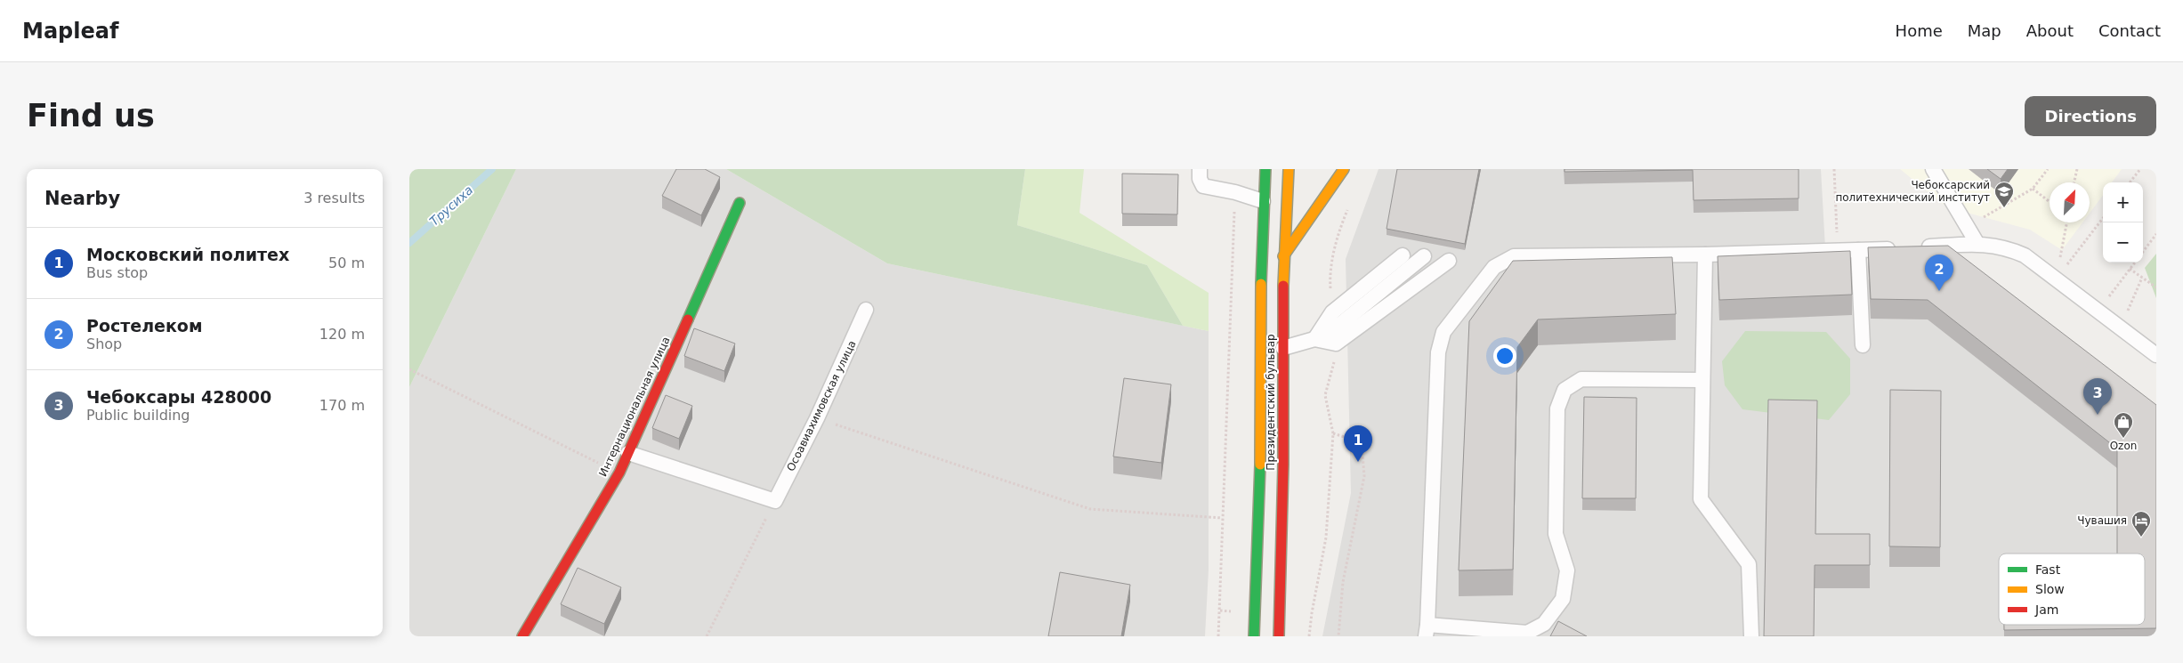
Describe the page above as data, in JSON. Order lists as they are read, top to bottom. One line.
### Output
{"streets":{"main road":["Президентский бульвар","Интернациональная улица"],"lane":["Осоавиахимовская улица"]},"water":["Трусиха"],"places":{"school or university":["Чебоксарский политехнический институт"],"shop":["Ozon"],"hotel":["Чувашия"]},"legend":["Fast","Slow","Jam"],"north":"top right","page":{"header":"Mapleaf","nav":["Home","Map","About","Contact"],"buttons":"Directions","title":"Find us","heading":["Nearby","3 results"],"map_buttons":["+","−"],"list":[{"mark":"1","name":"Московский политех","note":"Bus stop","value":"50 m"},{"mark":"2","name":"Ростелеком","note":"Shop","value":"120 m"},{"mark":"3","name":"Чебоксары 428000","note":"Public building","value":"170 m"}],"pins":["2","3","1"]}}
